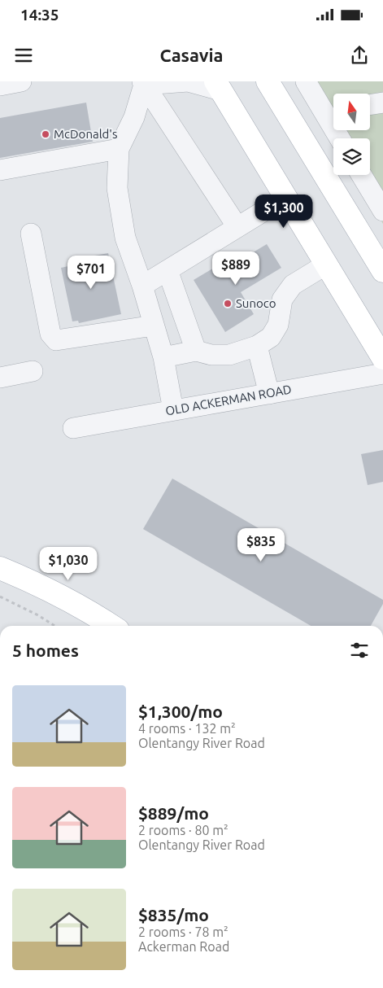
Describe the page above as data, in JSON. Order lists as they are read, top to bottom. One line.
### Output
{"streets":{"lane":["OLD ACKERMAN ROAD"]},"places":["McDonald's","Sunoco"],"north":"top","page":{"status":"14:35","header":"Casavia","price":["$1,300","$889","$701","$835","$1,030"],"heading":"5 homes","list":[{"name":"$1,300/mo","note":"4 rooms · 132 m² · Olentangy River Road"},{"name":"$889/mo","note":"2 rooms · 80 m² · Olentangy River Road"},{"name":"$835/mo","note":"2 rooms · 78 m² · Ackerman Road"}]}}
